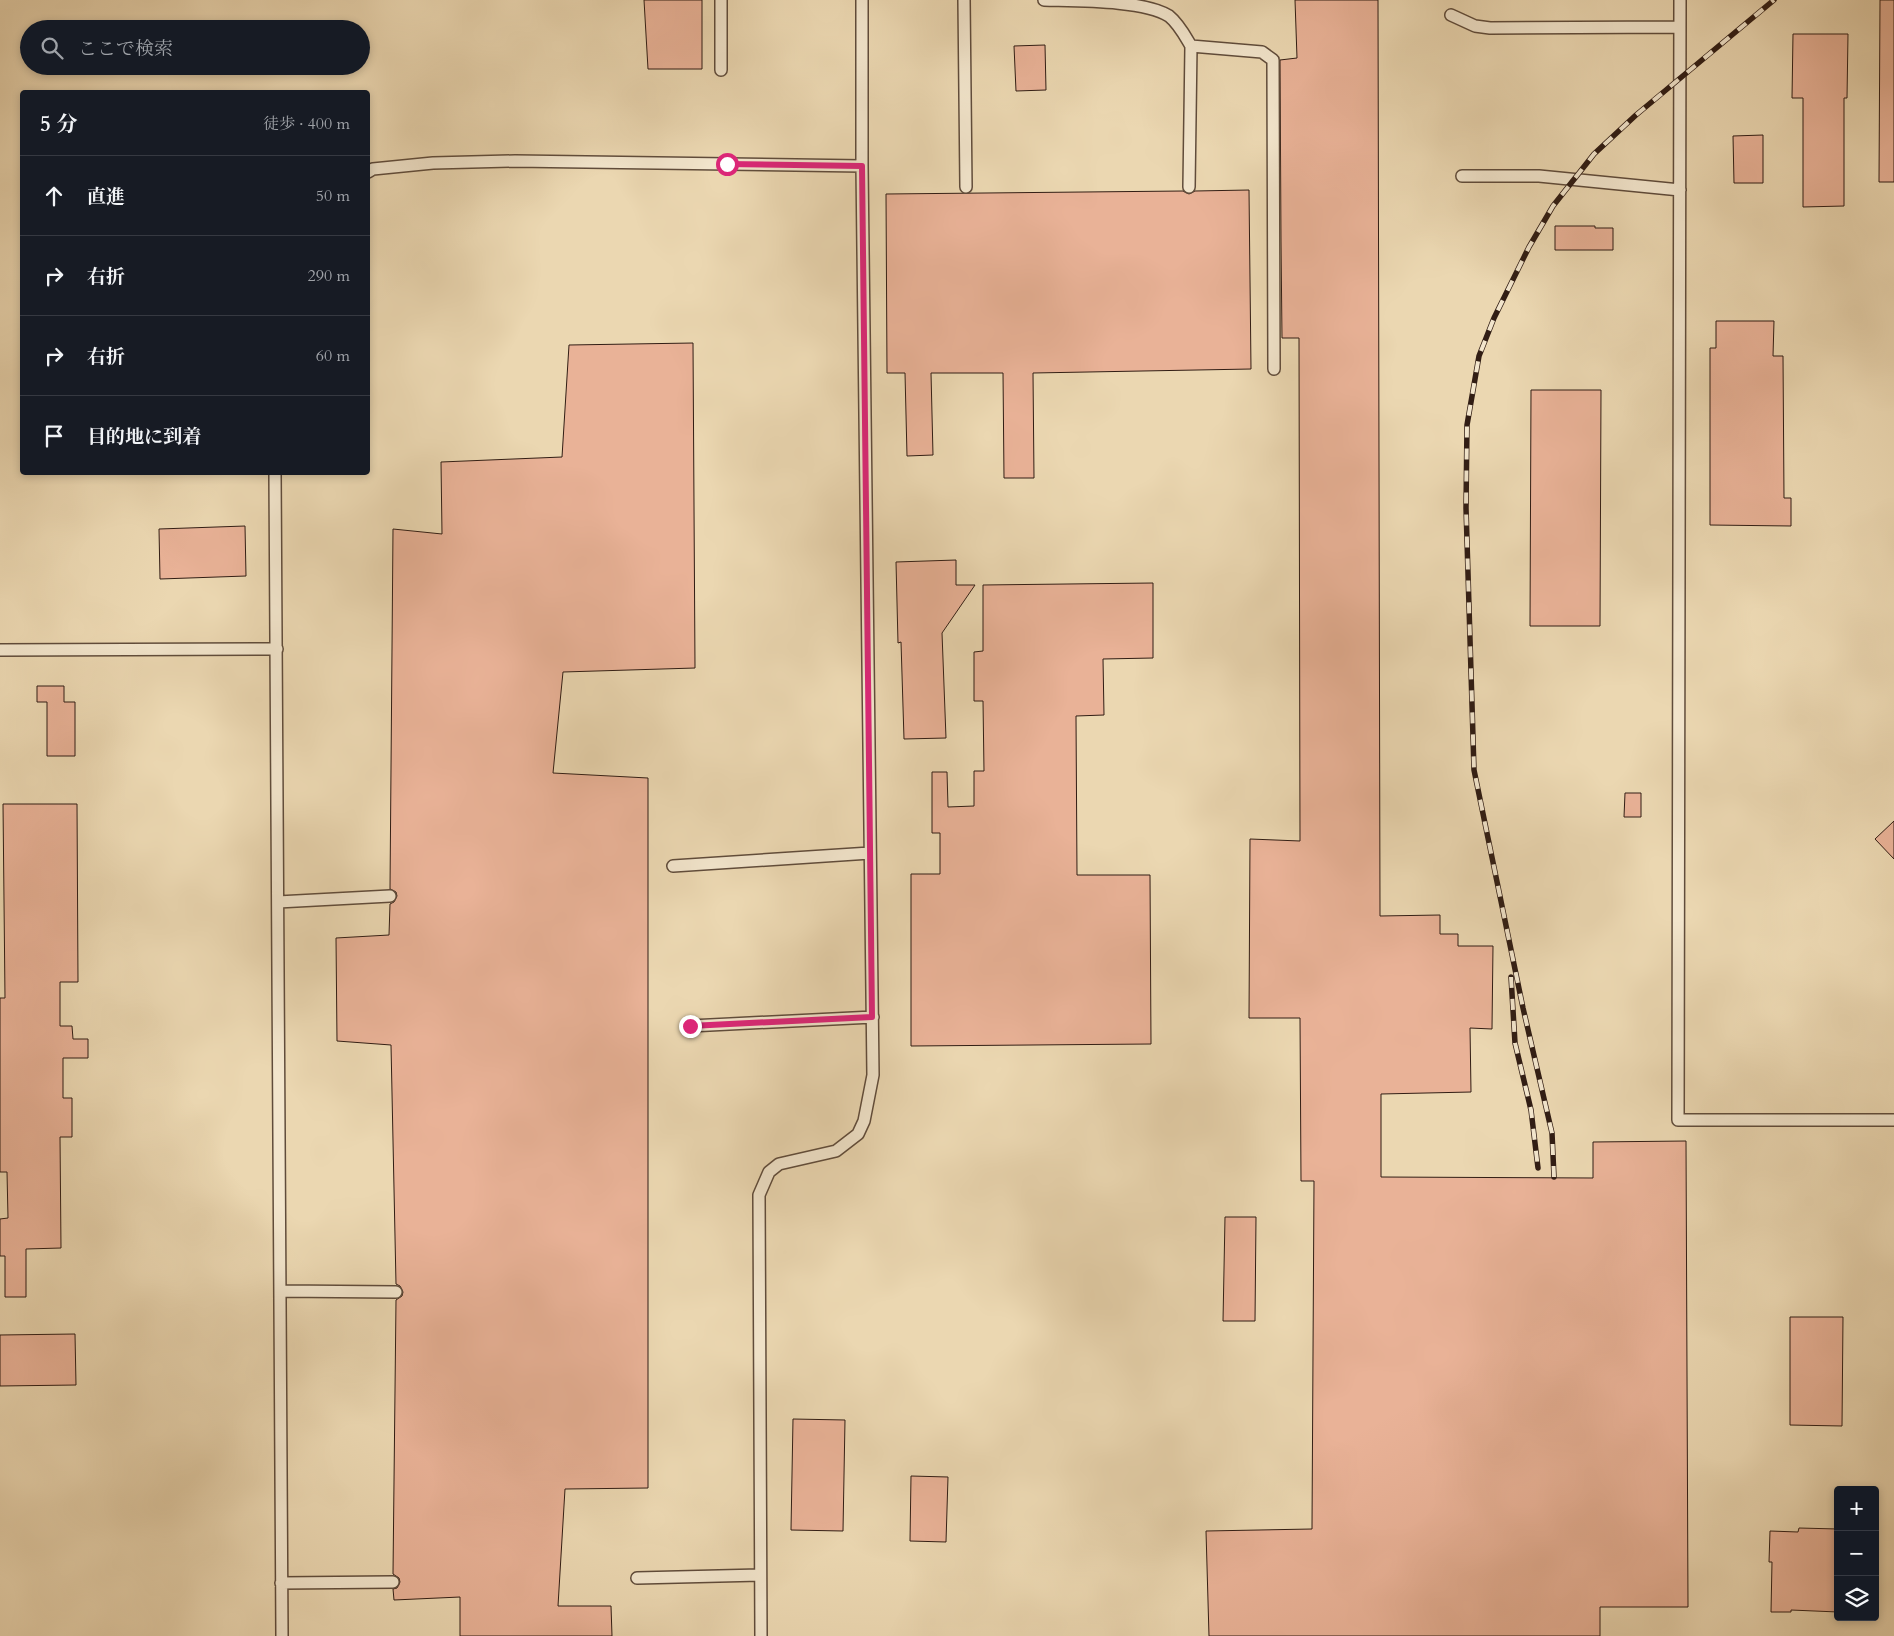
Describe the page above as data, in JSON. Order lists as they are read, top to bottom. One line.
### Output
{"page":{"search":"ここで検索","heading":["5 分","徒歩 · 400 m"],"list":[["直進","50 m"],["右折","290 m"],["右折","60 m"],"目的地に到着"],"map_buttons":["+","−"]}}
